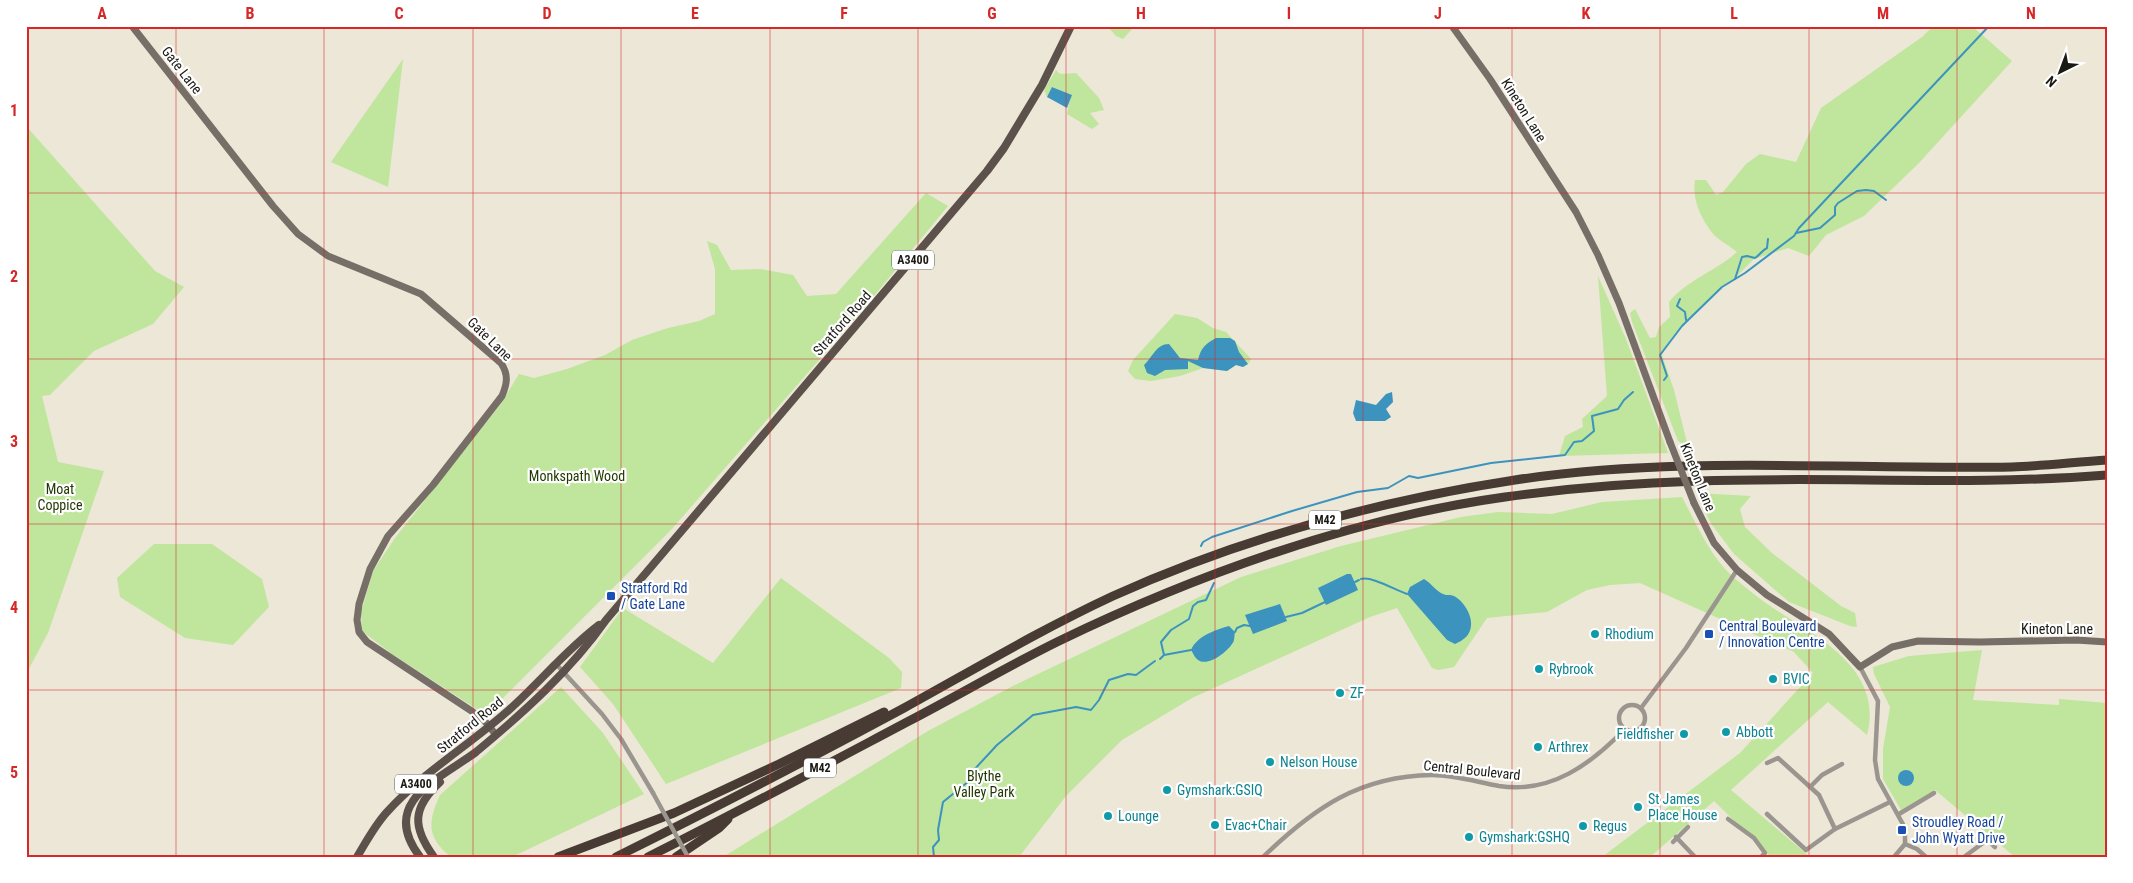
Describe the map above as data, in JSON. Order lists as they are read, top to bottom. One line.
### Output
{"streets":{"highway":["M42"],"main road":["A3400","Stratford Road"],"street":["Gate Lane","Kineton Lane","Central Boulevard"]},"crossings":[["Gate Lane","Stratford Road"]],"parks":["Monkspath Wood","Moat Coppice","Blythe Valley Park"],"places":{"transit":["Stratford Rd / Gate Lane","Central Boulevard / Innovation Centre","Stroudley Road / John Wyatt Drive"],"other":["Rhodium","Rybrook","BVIC","ZF","Abbott","Fieldfisher","Arthrex","Nelson House","Gymshark:GSIQ","St James Place House","Lounge","Evac+Chair","Regus","Gymshark:GSHQ"]},"north":"bottom left","grid":{"columns":["A","B","C","D","E","F","G","H","I","J","K","L","M","N"],"rows":["1","2","3","4","5"]}}
